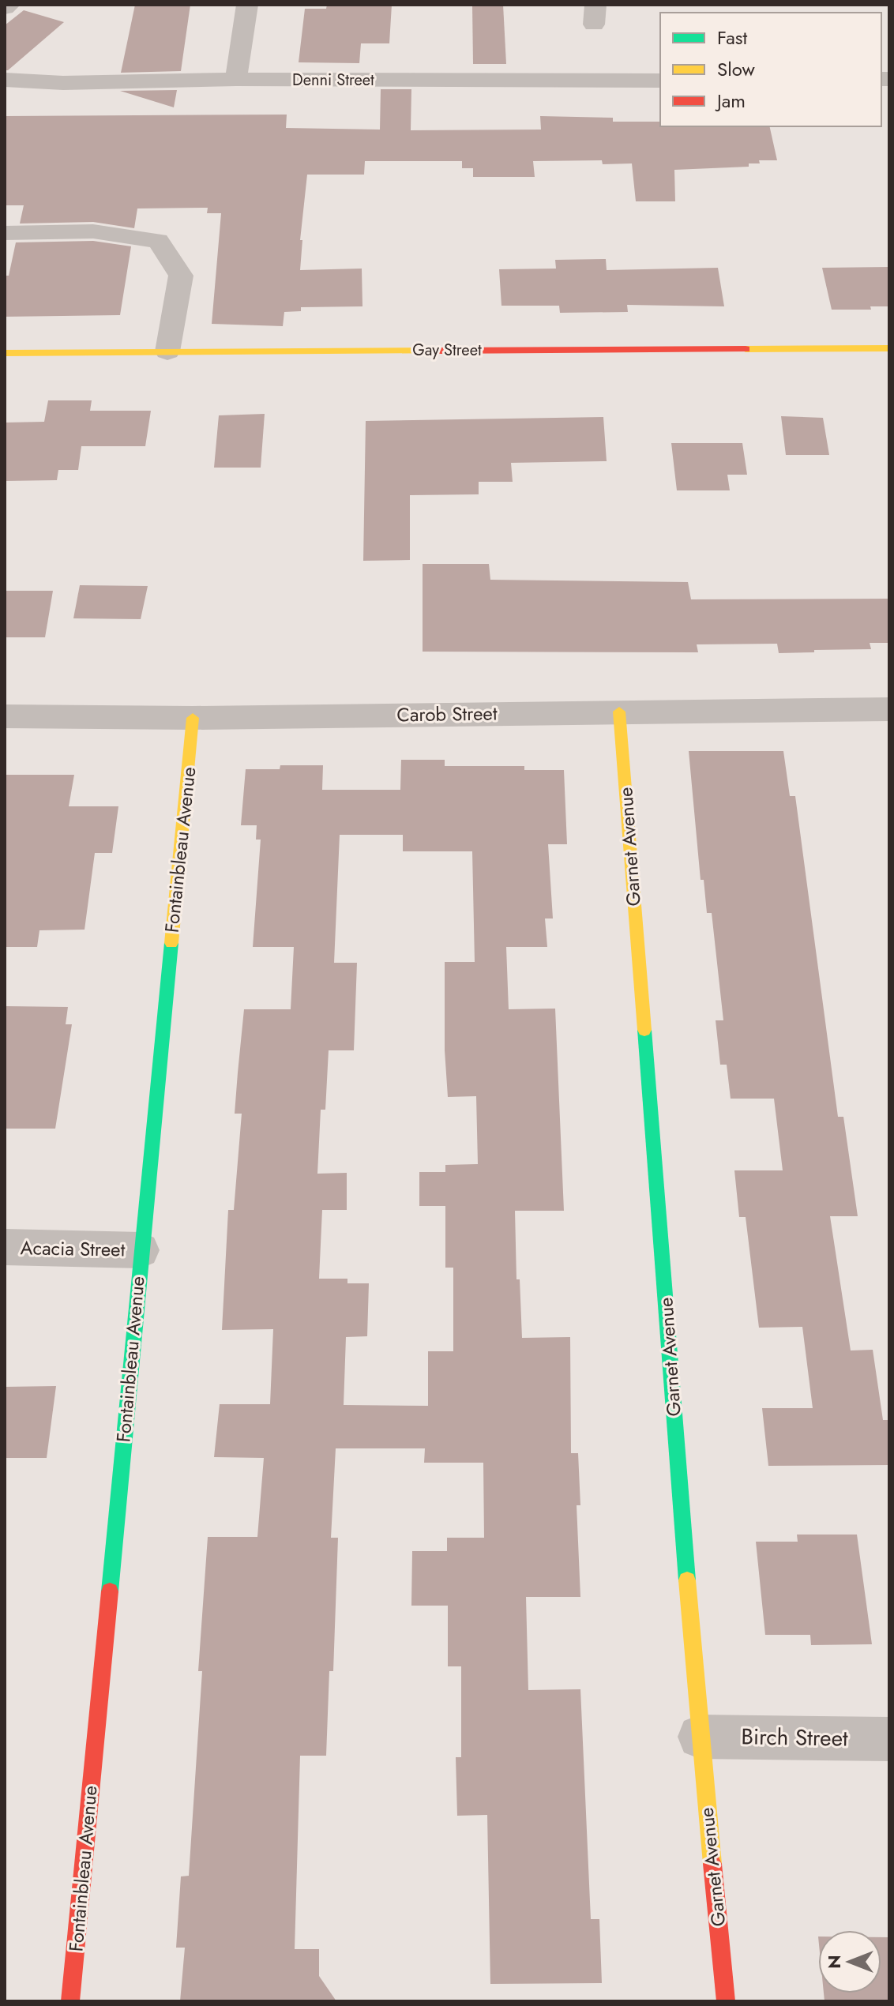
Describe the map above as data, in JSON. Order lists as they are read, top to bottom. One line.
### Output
{"streets":{"street":["Denni Street","Gay Street","Carob Street","Garnet Avenue","Fontainbleau Avenue","Acacia Street","Birch Street"]},"crossings":[["Carob Street","Garnet Avenue"],["Carob Street","Fontainbleau Avenue"],["Garnet Avenue","Birch Street"],["Fontainbleau Avenue","Acacia Street"]],"legend":["Fast","Slow","Jam"],"north":"left"}
